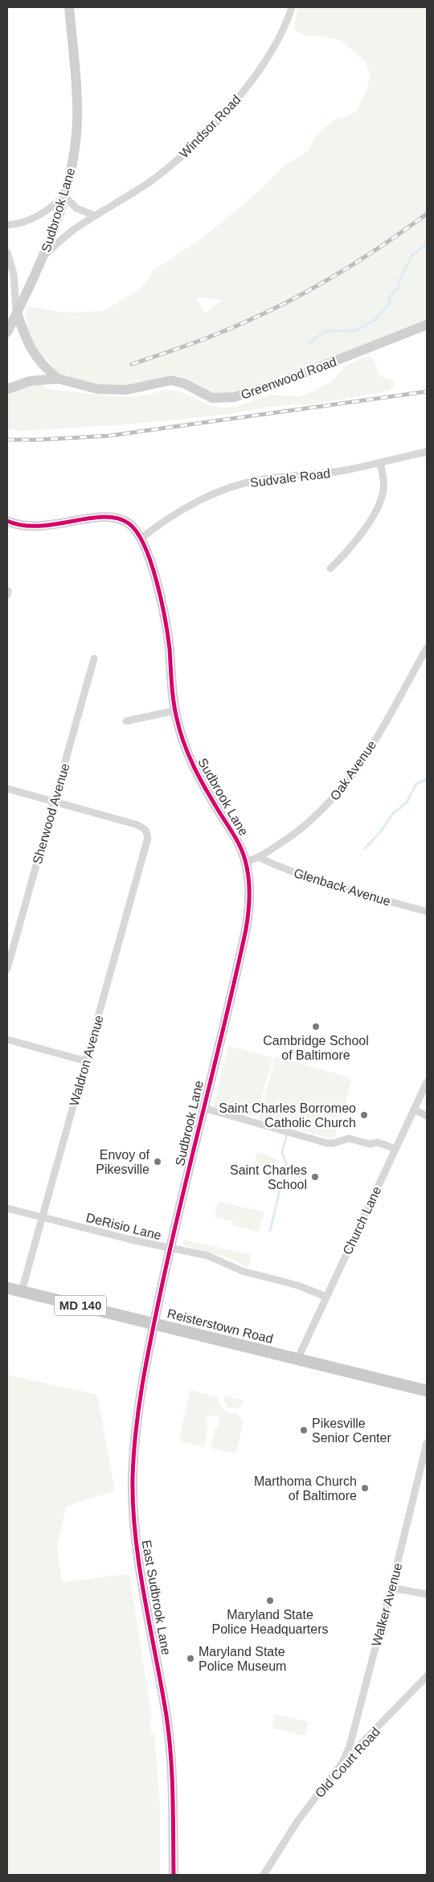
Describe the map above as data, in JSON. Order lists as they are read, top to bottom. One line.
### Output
{"streets":{"main road":["MD 140","Reisterstown Road"],"street":["Windsor Road","Sudbrook Lane","Greenwood Road","Sudvale Road","Oak Avenue","Sherwood Avenue","Glenback Avenue","Waldron Avenue","Church Lane","DeRisio Lane","East Sudbrook Lane","Walker Avenue","Old Court Road"]},"crossings":[["Windsor Road","Sudbrook Lane"],["Sudbrook Lane","Sudvale Road"],["Sudbrook Lane","Oak Avenue"],["Sudbrook Lane","DeRisio Lane"],["Sudbrook Lane","Reisterstown Road"],["Sudbrook Lane","East Sudbrook Lane"],["Oak Avenue","Glenback Avenue"],["Sherwood Avenue","Waldron Avenue"],["Waldron Avenue","DeRisio Lane"],["Waldron Avenue","Reisterstown Road"],["Church Lane","DeRisio Lane"],["Church Lane","Reisterstown Road"],["Reisterstown Road","East Sudbrook Lane"],["Walker Avenue","Old Court Road"]],"places":["Cambridge School of Baltimore","Saint Charles Borromeo Catholic Church","Envoy of Pikesville","Saint Charles School","Pikesville Senior Center","Marthoma Church of Baltimore","Maryland State Police Headquarters","Maryland State Police Museum"]}
